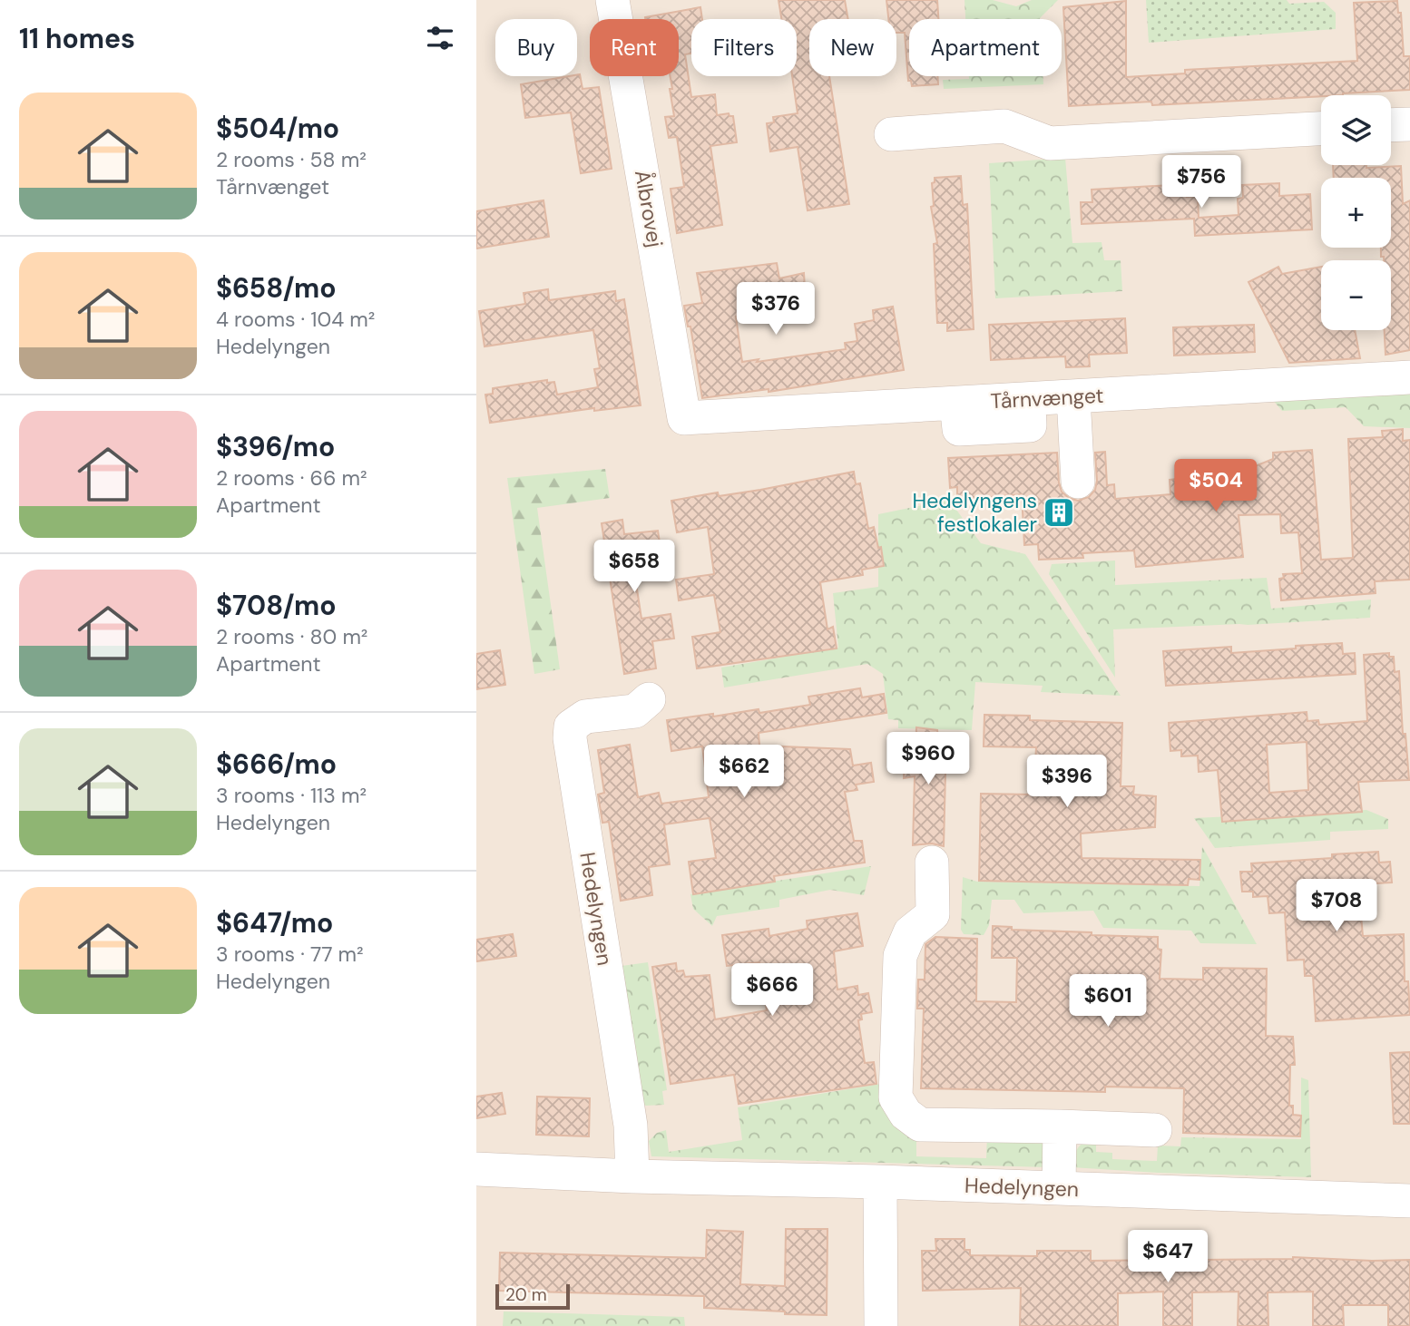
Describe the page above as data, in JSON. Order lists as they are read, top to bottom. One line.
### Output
{"streets":{"street":["Ålbrovej","Tårnvænget","Hedelyngen"]},"crossings":[["Ålbrovej","Tårnvænget"]],"places":{"building":["Hedelyngens festlokaler"]},"scale_bar":"20 m","page":{"heading":"11 homes","chip":["Buy","Rent","Filters","New","Apartment"],"list":[{"name":"$504/mo","note":"2 rooms · 58 m² · Tårnvænget"},{"name":"$658/mo","note":"4 rooms · 104 m² · Hedelyngen"},{"name":"$396/mo","note":"2 rooms · 66 m² · Apartment"},{"name":"$708/mo","note":"2 rooms · 80 m² · Apartment"},{"name":"$666/mo","note":"3 rooms · 113 m² · Hedelyngen"},{"name":"$647/mo","note":"3 rooms · 77 m² · Hedelyngen"}],"map_buttons":["+","−"],"price":["$756","$376","$504","$658","$960","$662","$396","$708","$666","$601","$647"],"scale":"20 m"}}
